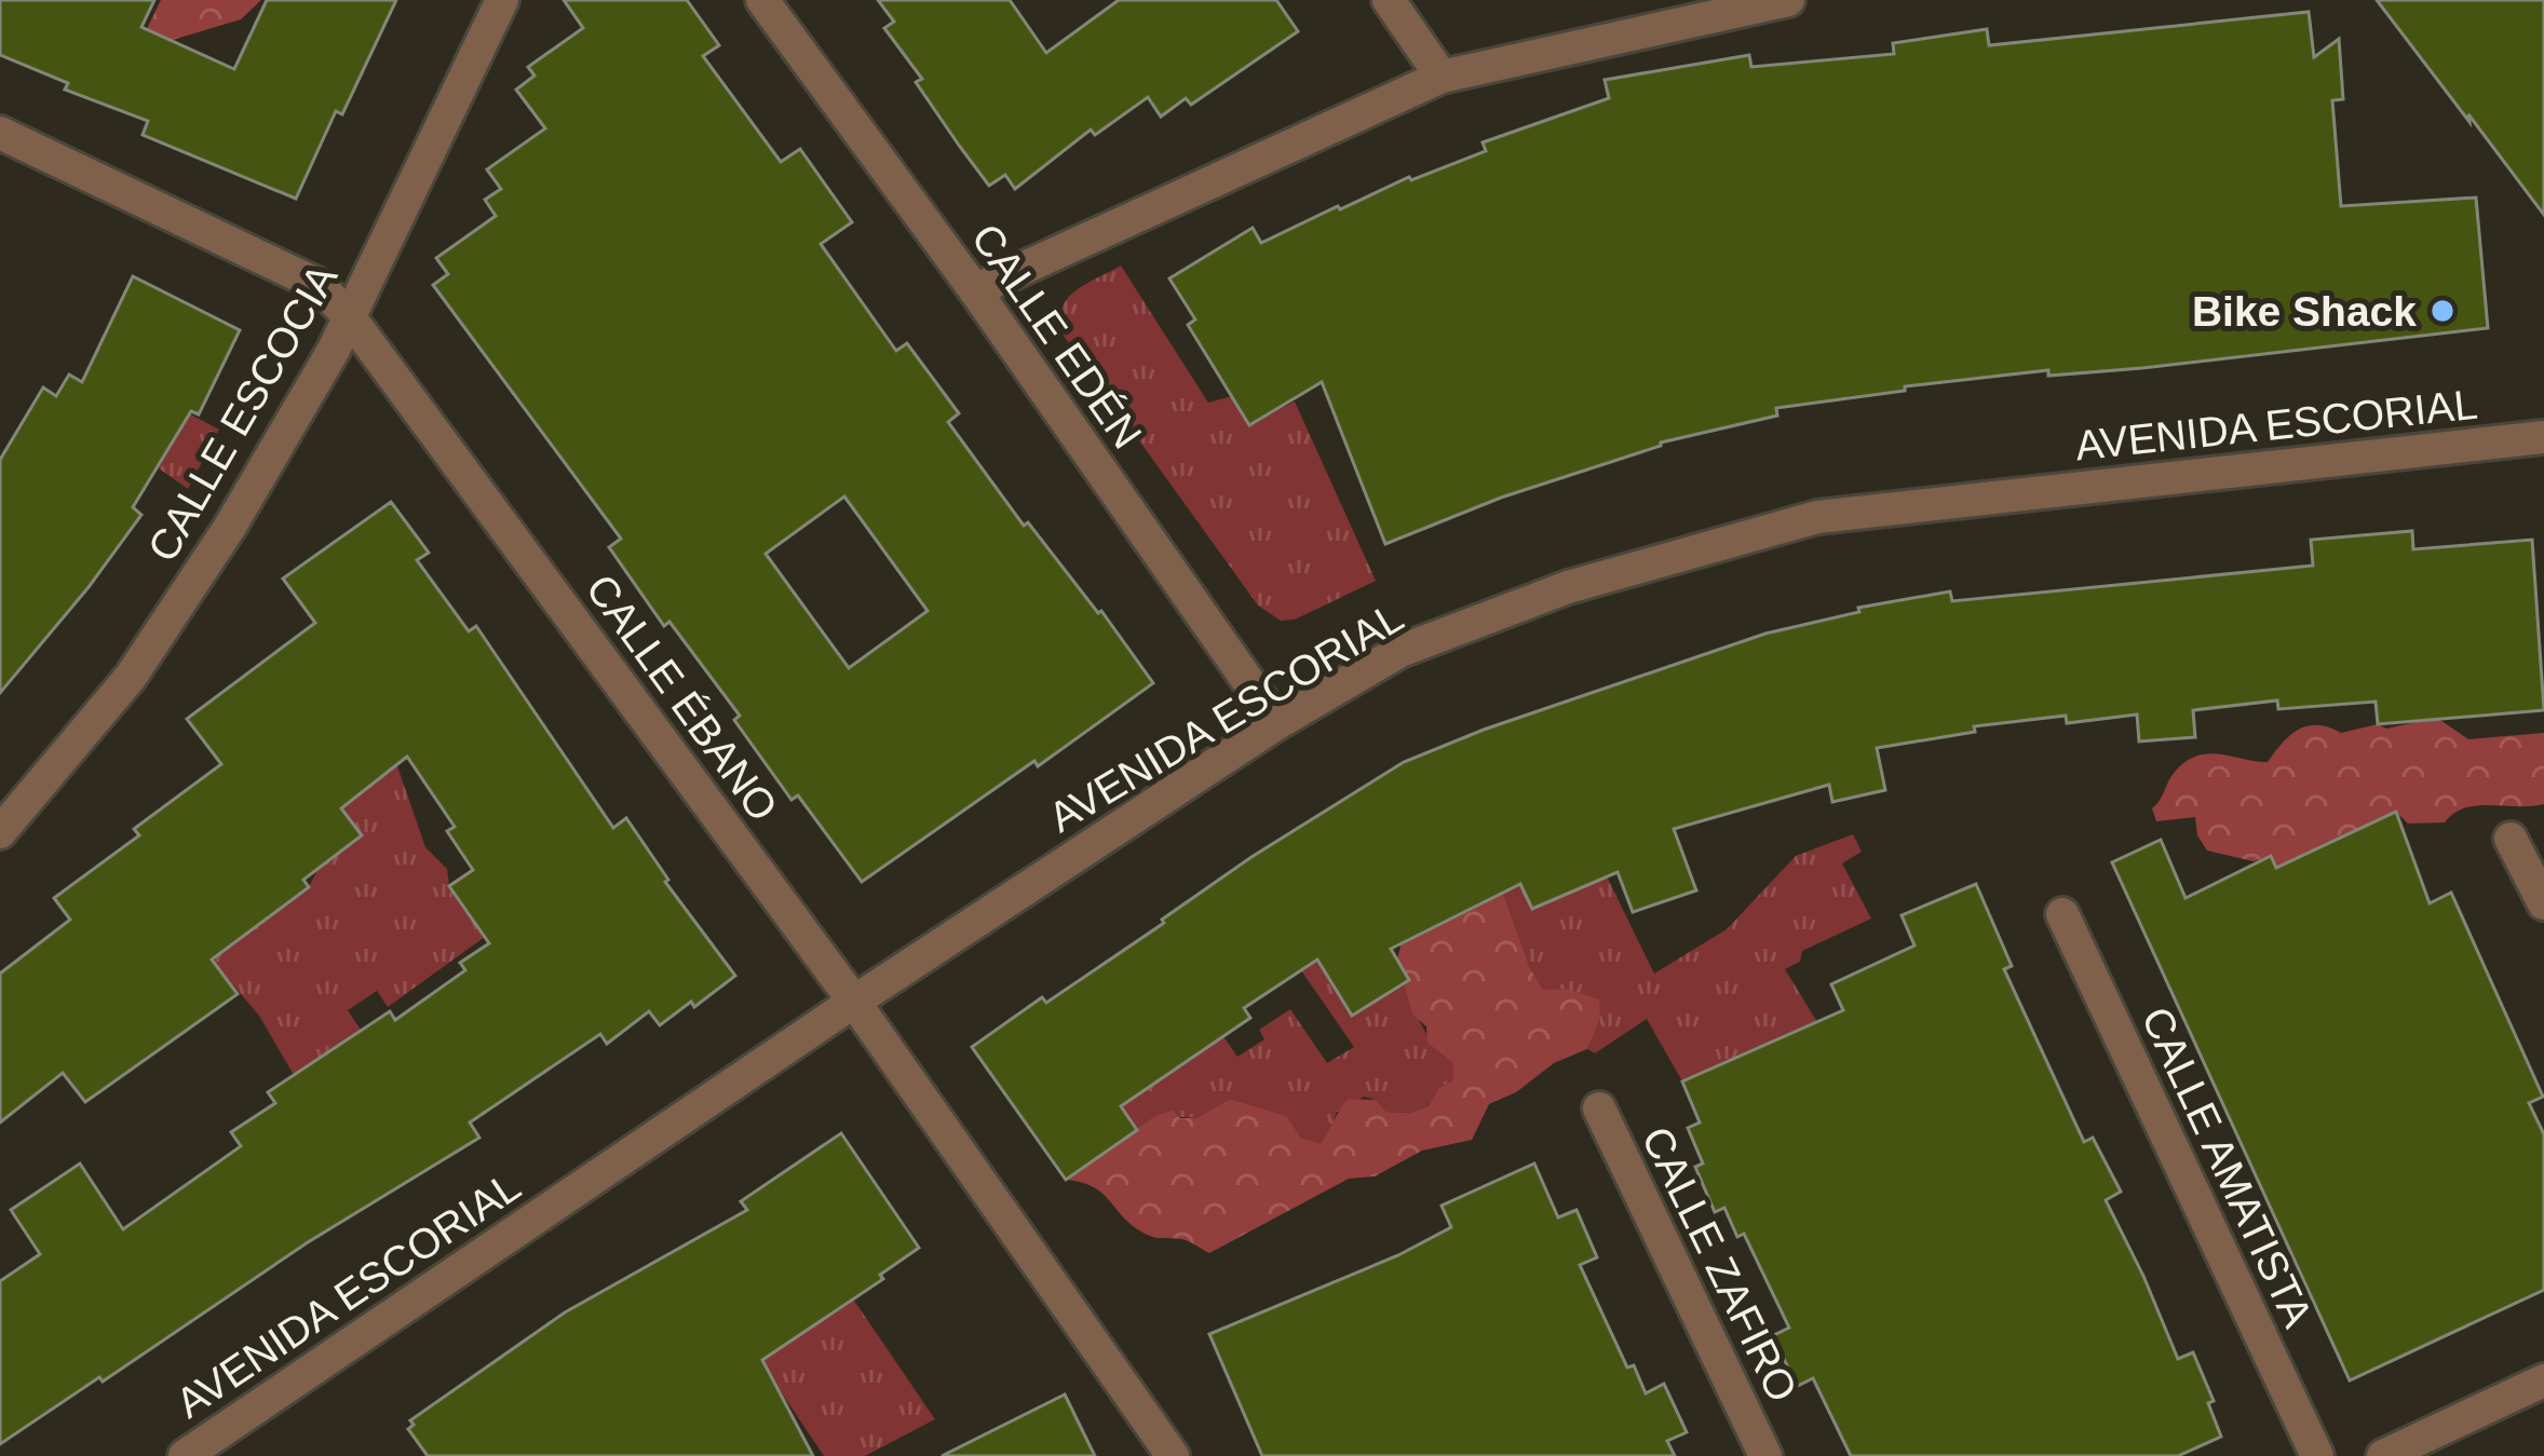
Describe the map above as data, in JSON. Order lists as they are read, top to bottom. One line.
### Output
{"streets":{"street":["CALLE EDÉN","CALLE ESCOCIA","AVENIDA ESCORIAL","CALLE ÉBANO","CALLE AMATISTA","CALLE ZAFIRO"]},"crossings":[["CALLE EDÉN","AVENIDA ESCORIAL"],["CALLE ESCOCIA","CALLE ÉBANO"],["AVENIDA ESCORIAL","CALLE ÉBANO"]],"places":["Bike Shack"]}
